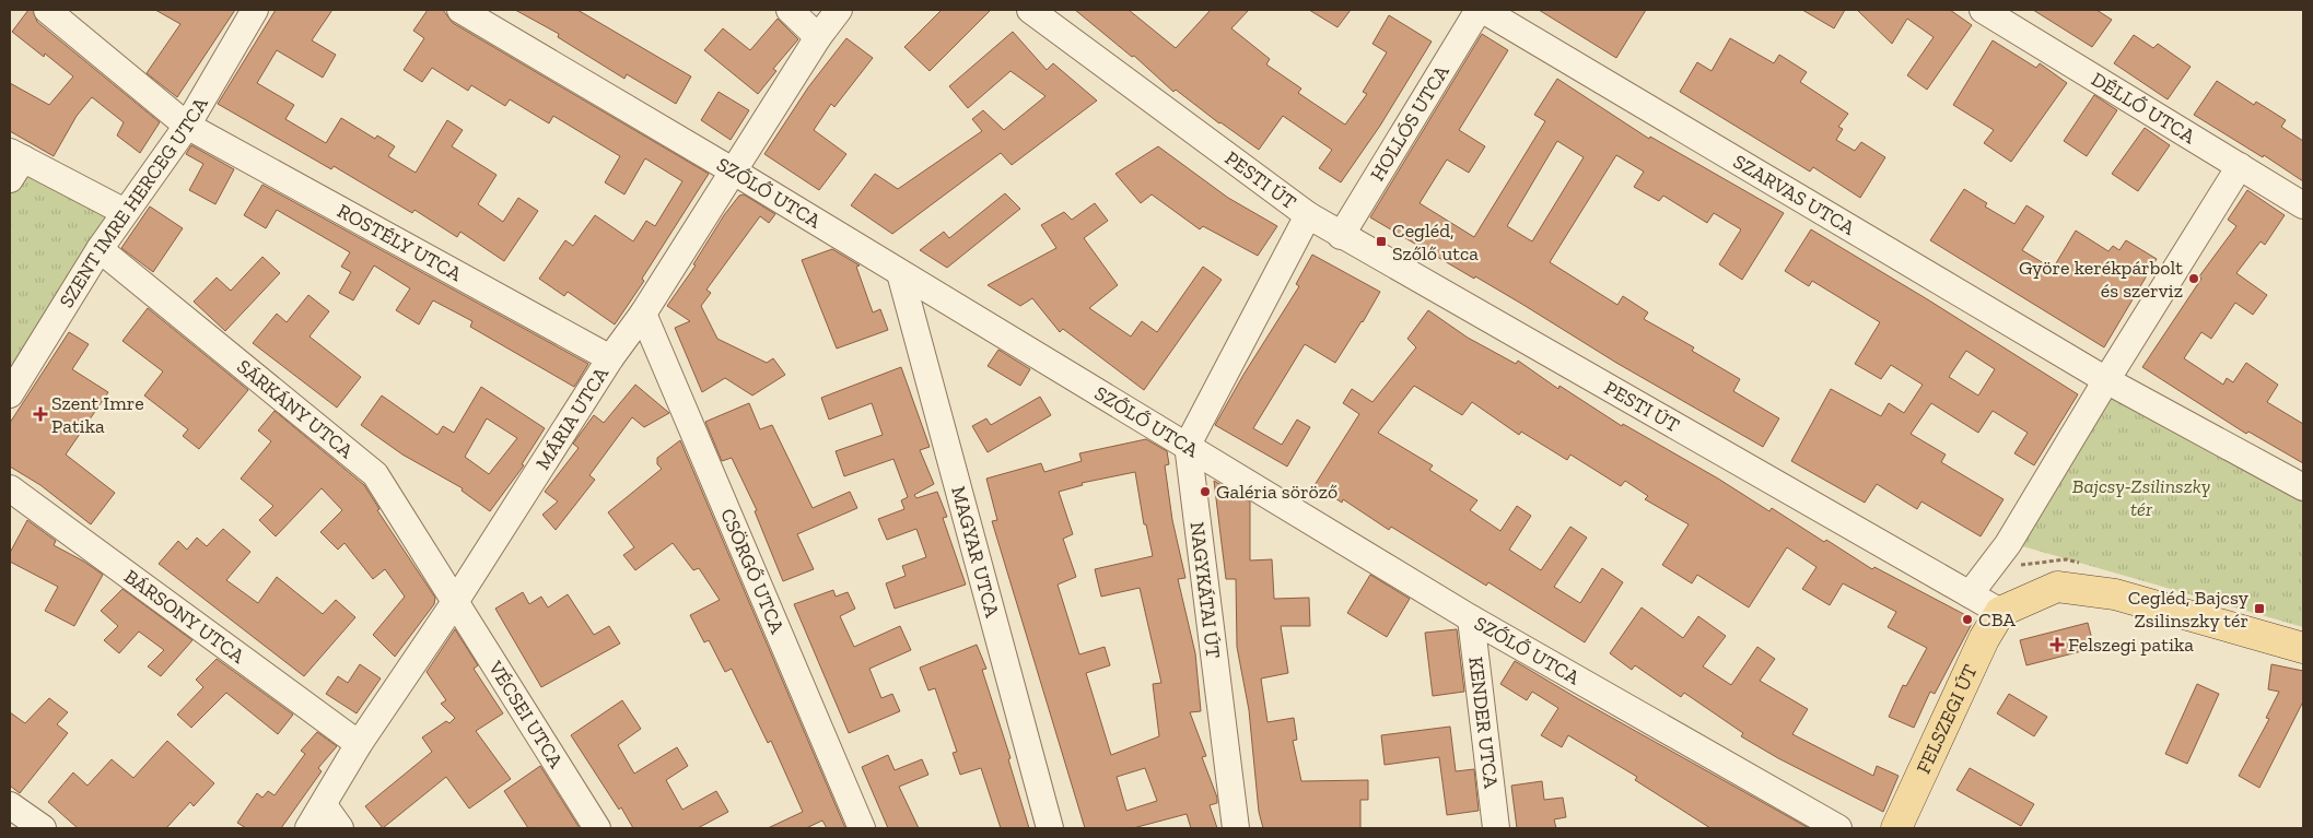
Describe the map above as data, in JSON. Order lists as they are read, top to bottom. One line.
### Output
{"streets":{"main road":["FELSZEGI ÚT"],"street":["DÉLLŐ UTCA","HOLLÓS UTCA","PESTI ÚT","SZŐLŐ UTCA","SZARVAS UTCA","SZENT IMRE HERCEG UTCA","ROSTÉLY UTCA","SÁRKÁNY UTCA","MÁRIA UTCA","MAGYAR UTCA","CSÖRGŐ UTCA","NAGYKÁTAI ÚT","BÁRSONY UTCA","VÉCSEI UTCA","KENDER UTCA"]},"crossings":[["HOLLÓS UTCA","PESTI ÚT"],["HOLLÓS UTCA","SZARVAS UTCA"],["PESTI ÚT","FELSZEGI ÚT"],["SZŐLŐ UTCA","MÁRIA UTCA"],["SZŐLŐ UTCA","MAGYAR UTCA"],["SZŐLŐ UTCA","NAGYKÁTAI ÚT"],["SZŐLŐ UTCA","KENDER UTCA"],["SZENT IMRE HERCEG UTCA","ROSTÉLY UTCA"],["SZENT IMRE HERCEG UTCA","SÁRKÁNY UTCA"],["ROSTÉLY UTCA","MÁRIA UTCA"],["SÁRKÁNY UTCA","MÁRIA UTCA"],["SÁRKÁNY UTCA","VÉCSEI UTCA"],["MÁRIA UTCA","CSÖRGŐ UTCA"],["MÁRIA UTCA","BÁRSONY UTCA"],["MÁRIA UTCA","VÉCSEI UTCA"]],"parks":["Bajcsy-Zsilinszky tér"],"places":{"transit":["Cegléd, Szőlő utca","Cegléd, Bajcsy Zsilinszky tér"],"other":["Györe kerékpárbolt és szerviz","Galéria söröző","CBA"],"health":["Szent Imre Patika","Felszegi patika"]}}
